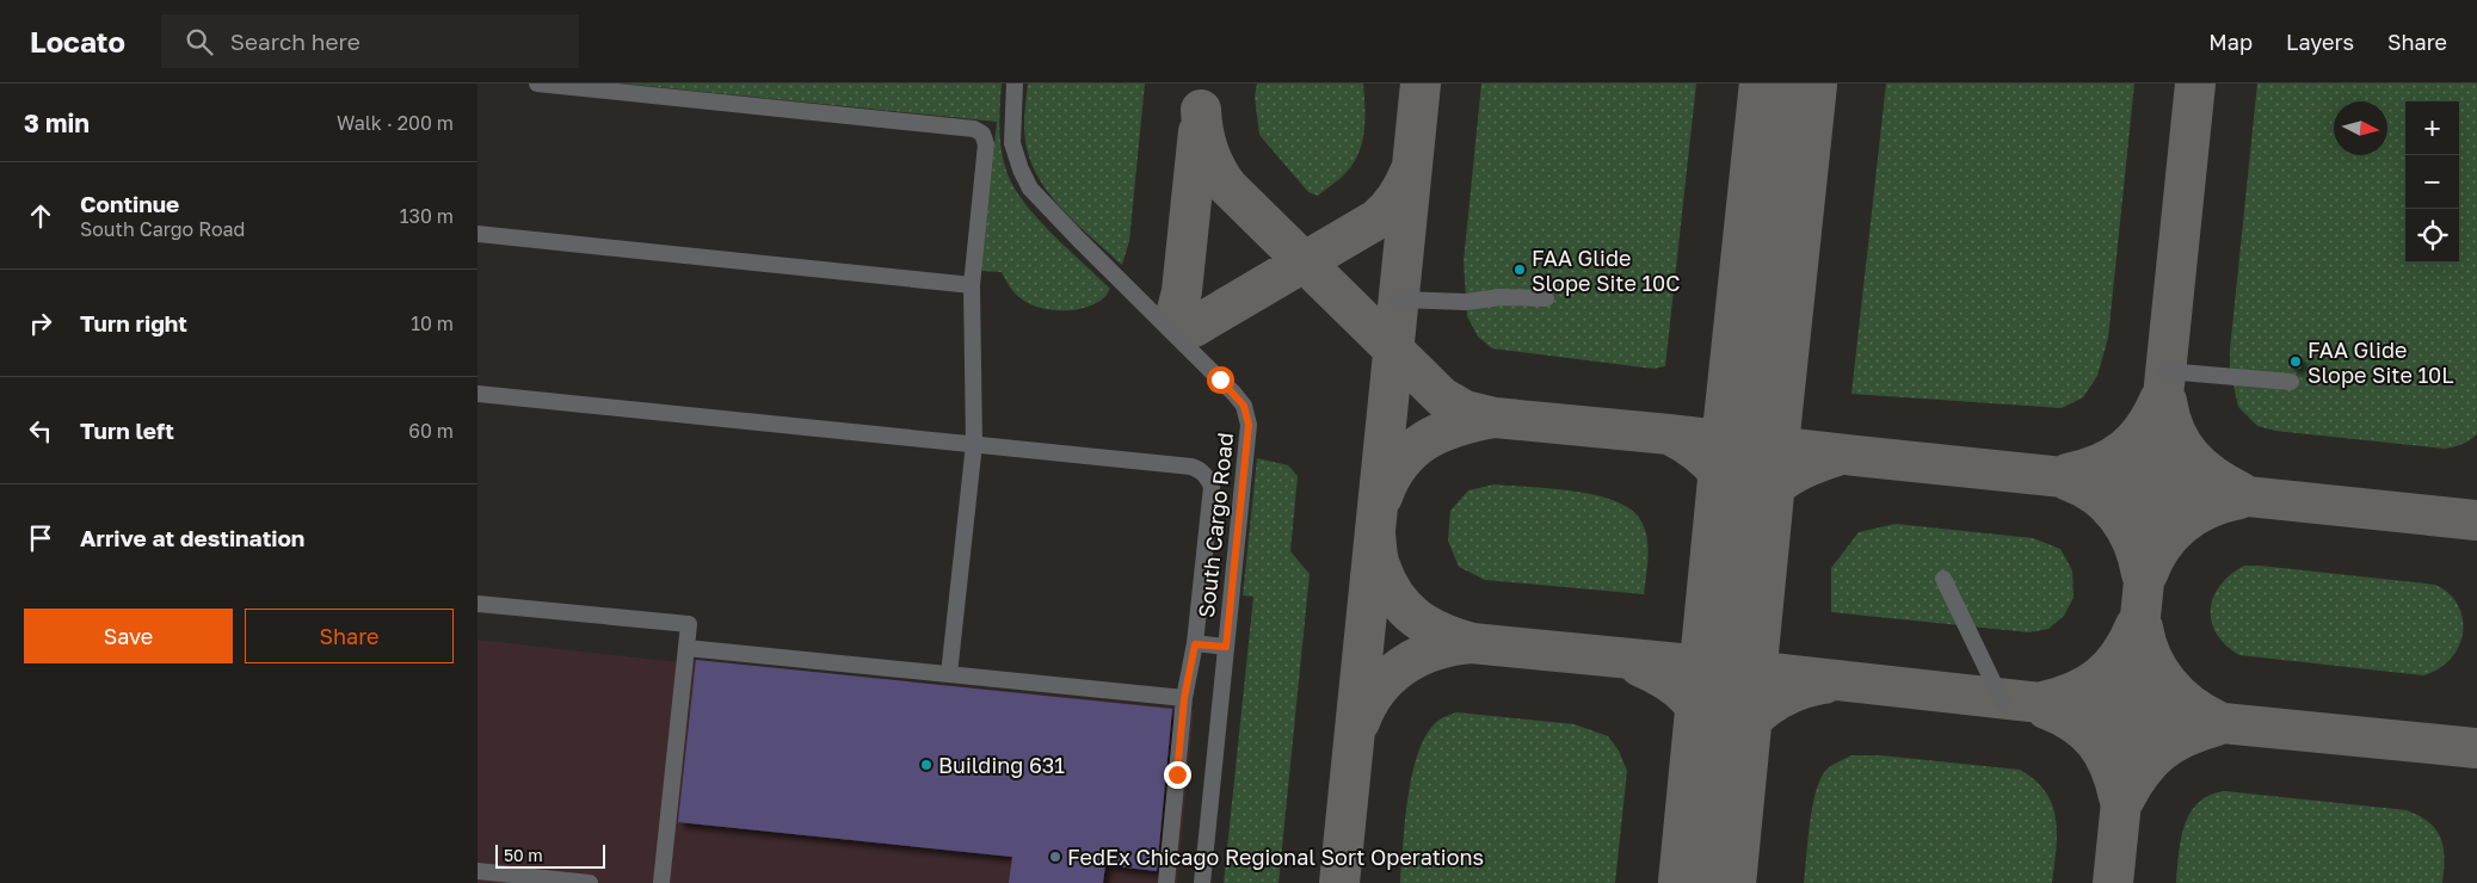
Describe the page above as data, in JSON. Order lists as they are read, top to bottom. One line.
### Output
{"streets":{"lane":["South Cargo Road"]},"places":["FAA Glide Slope Site 10C","FAA Glide Slope Site 10L","Building 631","FedEx Chicago Regional Sort Operations"],"scale_bar":"50 m","north":"right","page":{"header":"Locato","search":"Search here","nav":["Map","Layers","Share"],"heading":["3 min","Walk · 200 m"],"map_buttons":["+","−"],"list":[["Continue","South Cargo Road","130 m"],["Turn right","10 m"],["Turn left","60 m"],"Arrive at destination"],"buttons":["Save","Share"],"scale":"50 m"}}
